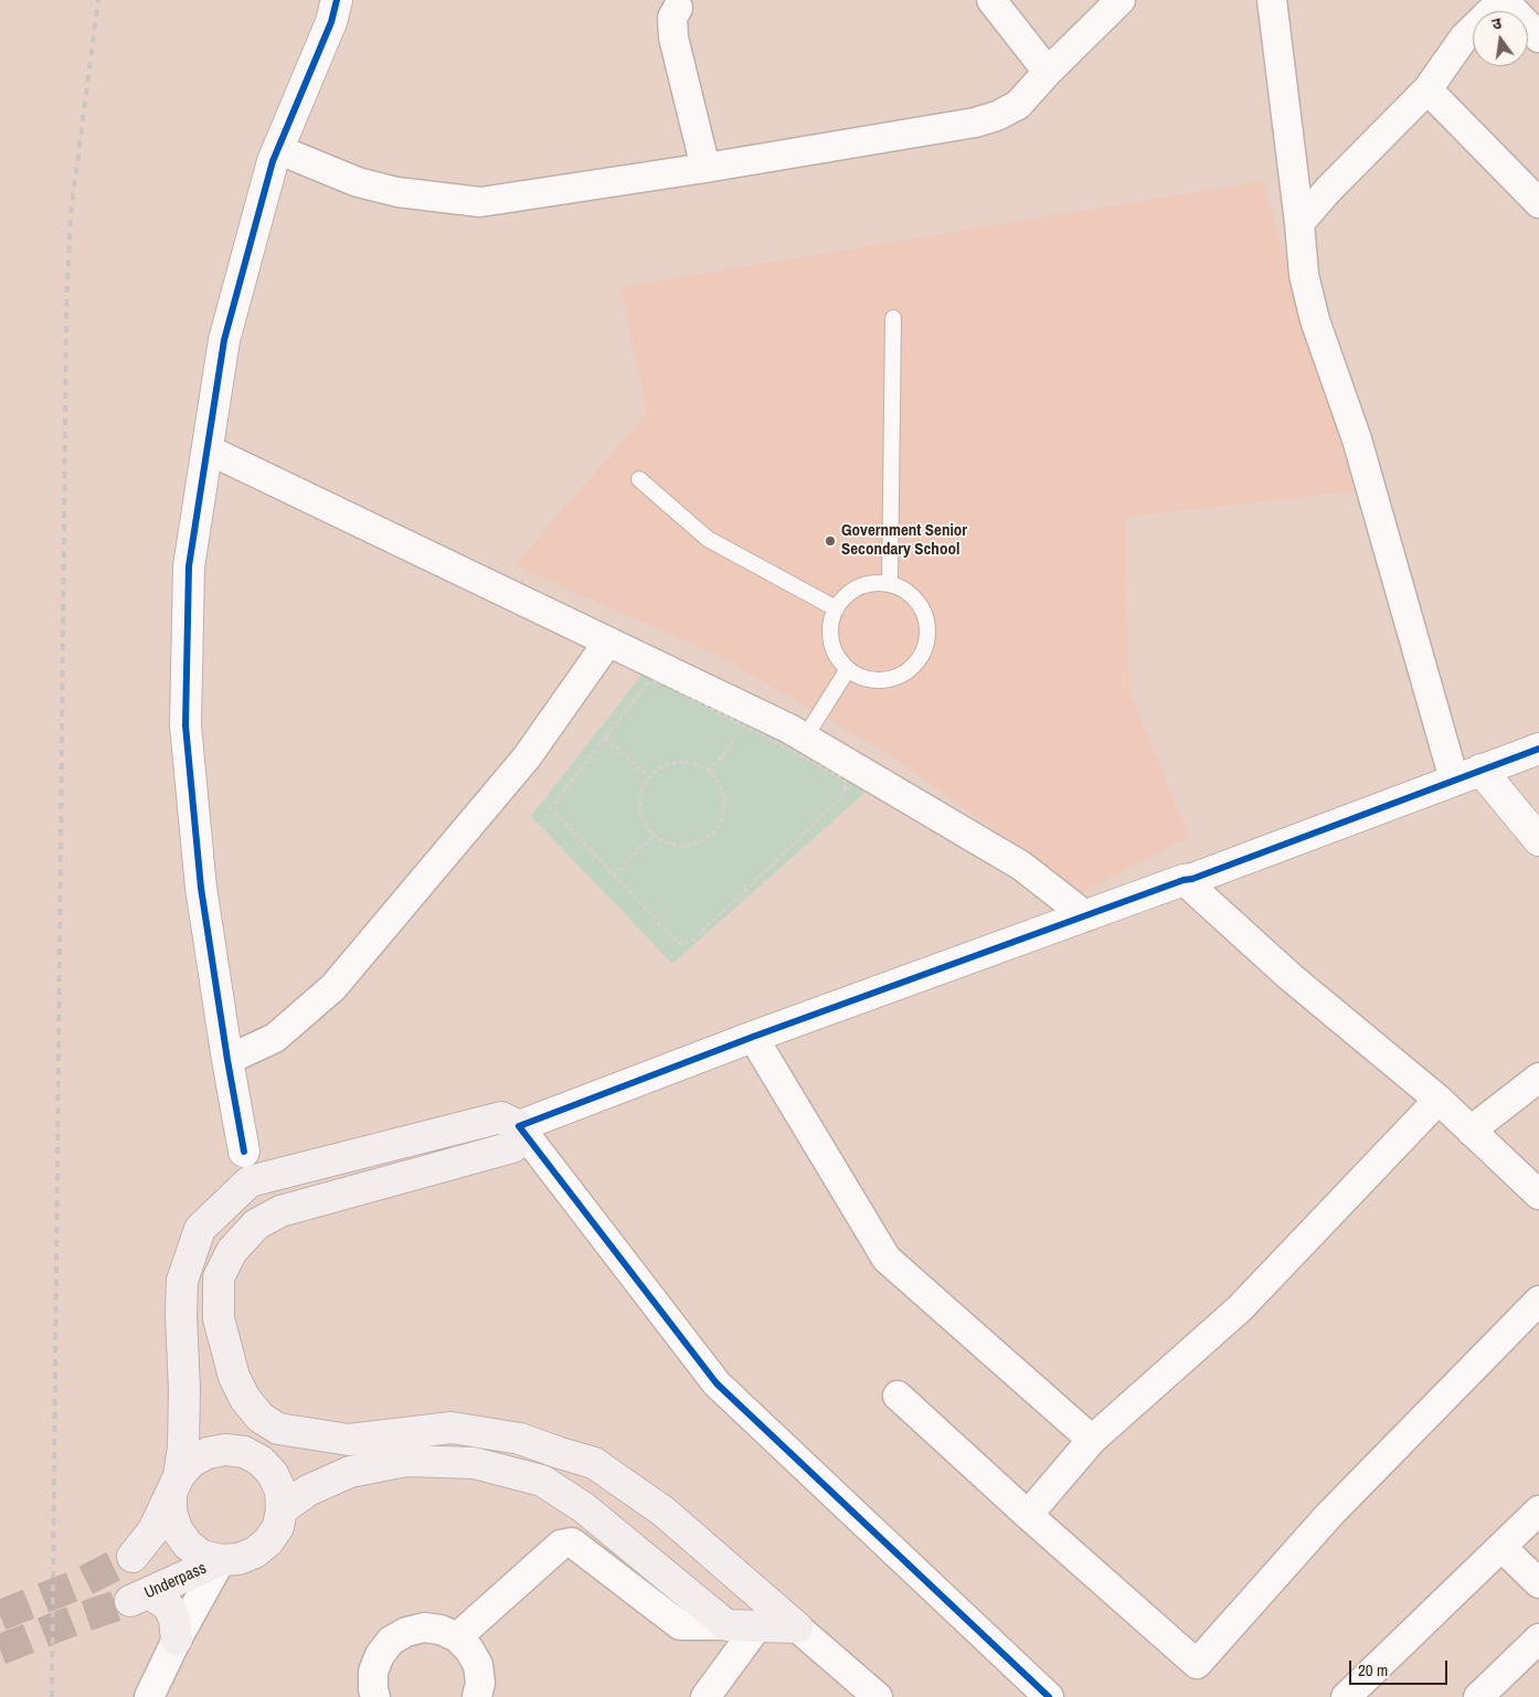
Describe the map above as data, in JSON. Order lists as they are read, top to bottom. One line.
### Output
{"streets":{"main road":["Underpass"]},"places":["Government Senior Secondary School"],"scale_bar":"20 m","north":"top"}
